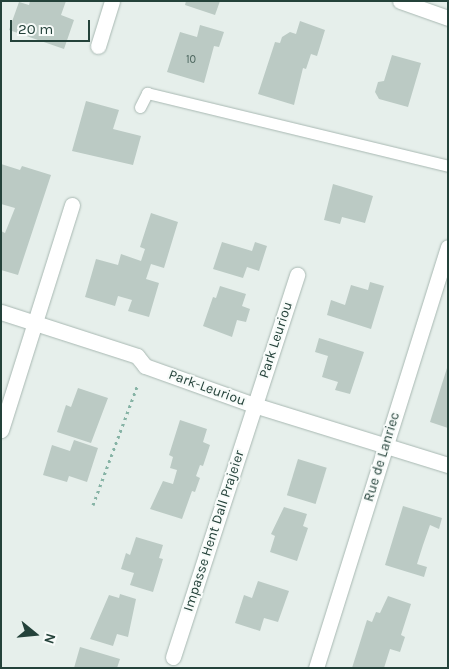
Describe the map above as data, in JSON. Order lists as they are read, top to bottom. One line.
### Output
{"streets":{"street":["Park Leuriou","Park-Leuriou","Rue de Lanriec","Impasse Hent Dall Prajeier"]},"crossings":[["Park Leuriou","Park-Leuriou"],["Park Leuriou","Impasse Hent Dall Prajeier"],["Park-Leuriou","Rue de Lanriec"],["Park-Leuriou","Impasse Hent Dall Prajeier"]],"house_numbers":["10"],"scale_bar":"20 m","north":"right"}
